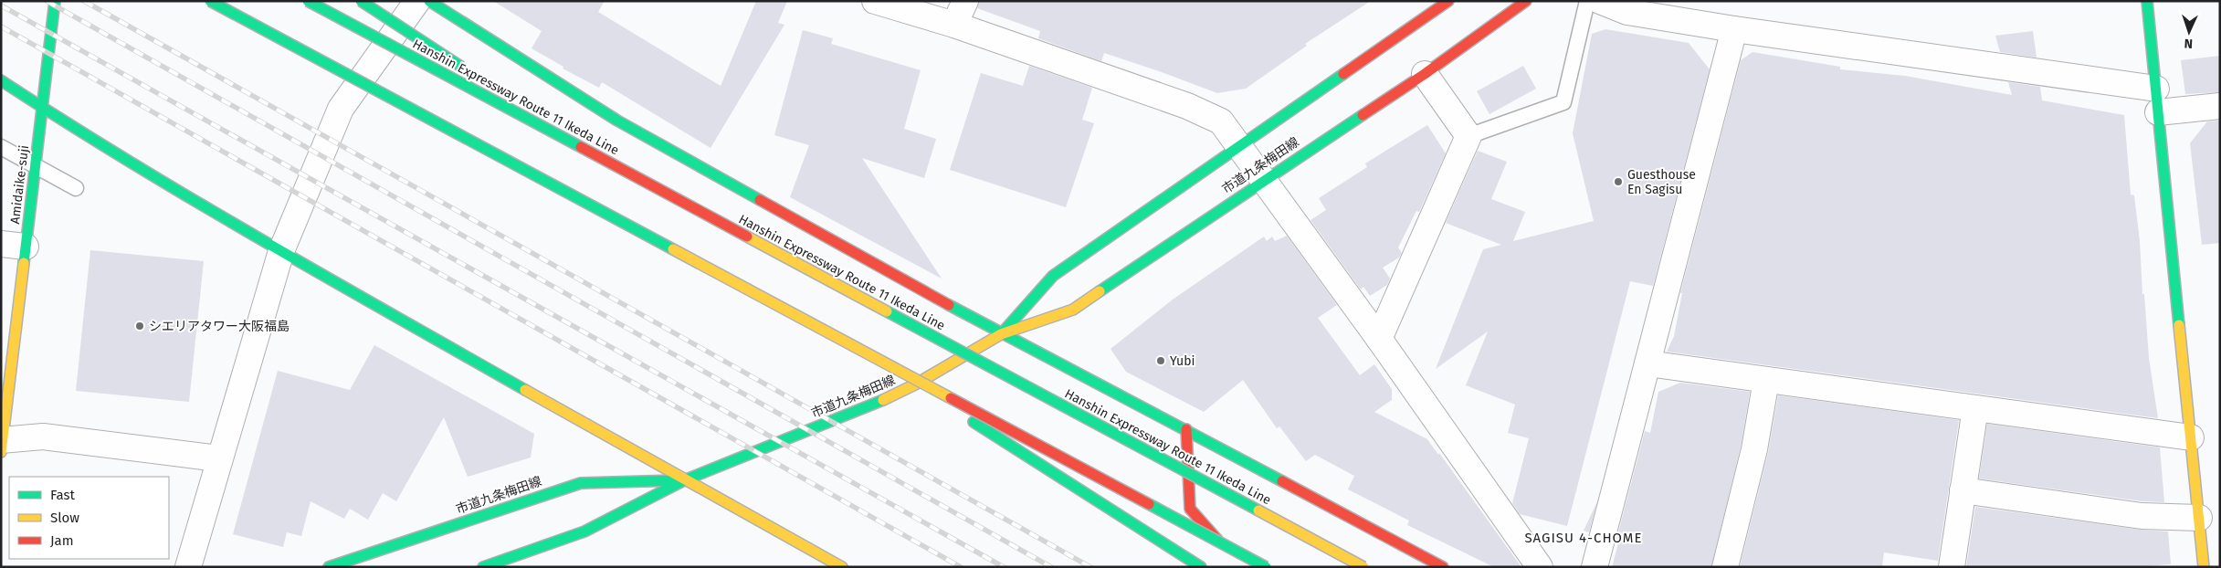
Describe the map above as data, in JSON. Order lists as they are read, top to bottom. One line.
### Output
{"streets":{"main road":["Hanshin Expressway Route 11 Ikeda Line","市道九条梅田線","Amidaike-suji"]},"districts":["SAGISU 4-CHOME"],"places":["Guesthouse En Sagisu","シエリアタワー大阪福島","Yubi"],"legend":["Fast","Slow","Jam"],"north":"bottom"}
